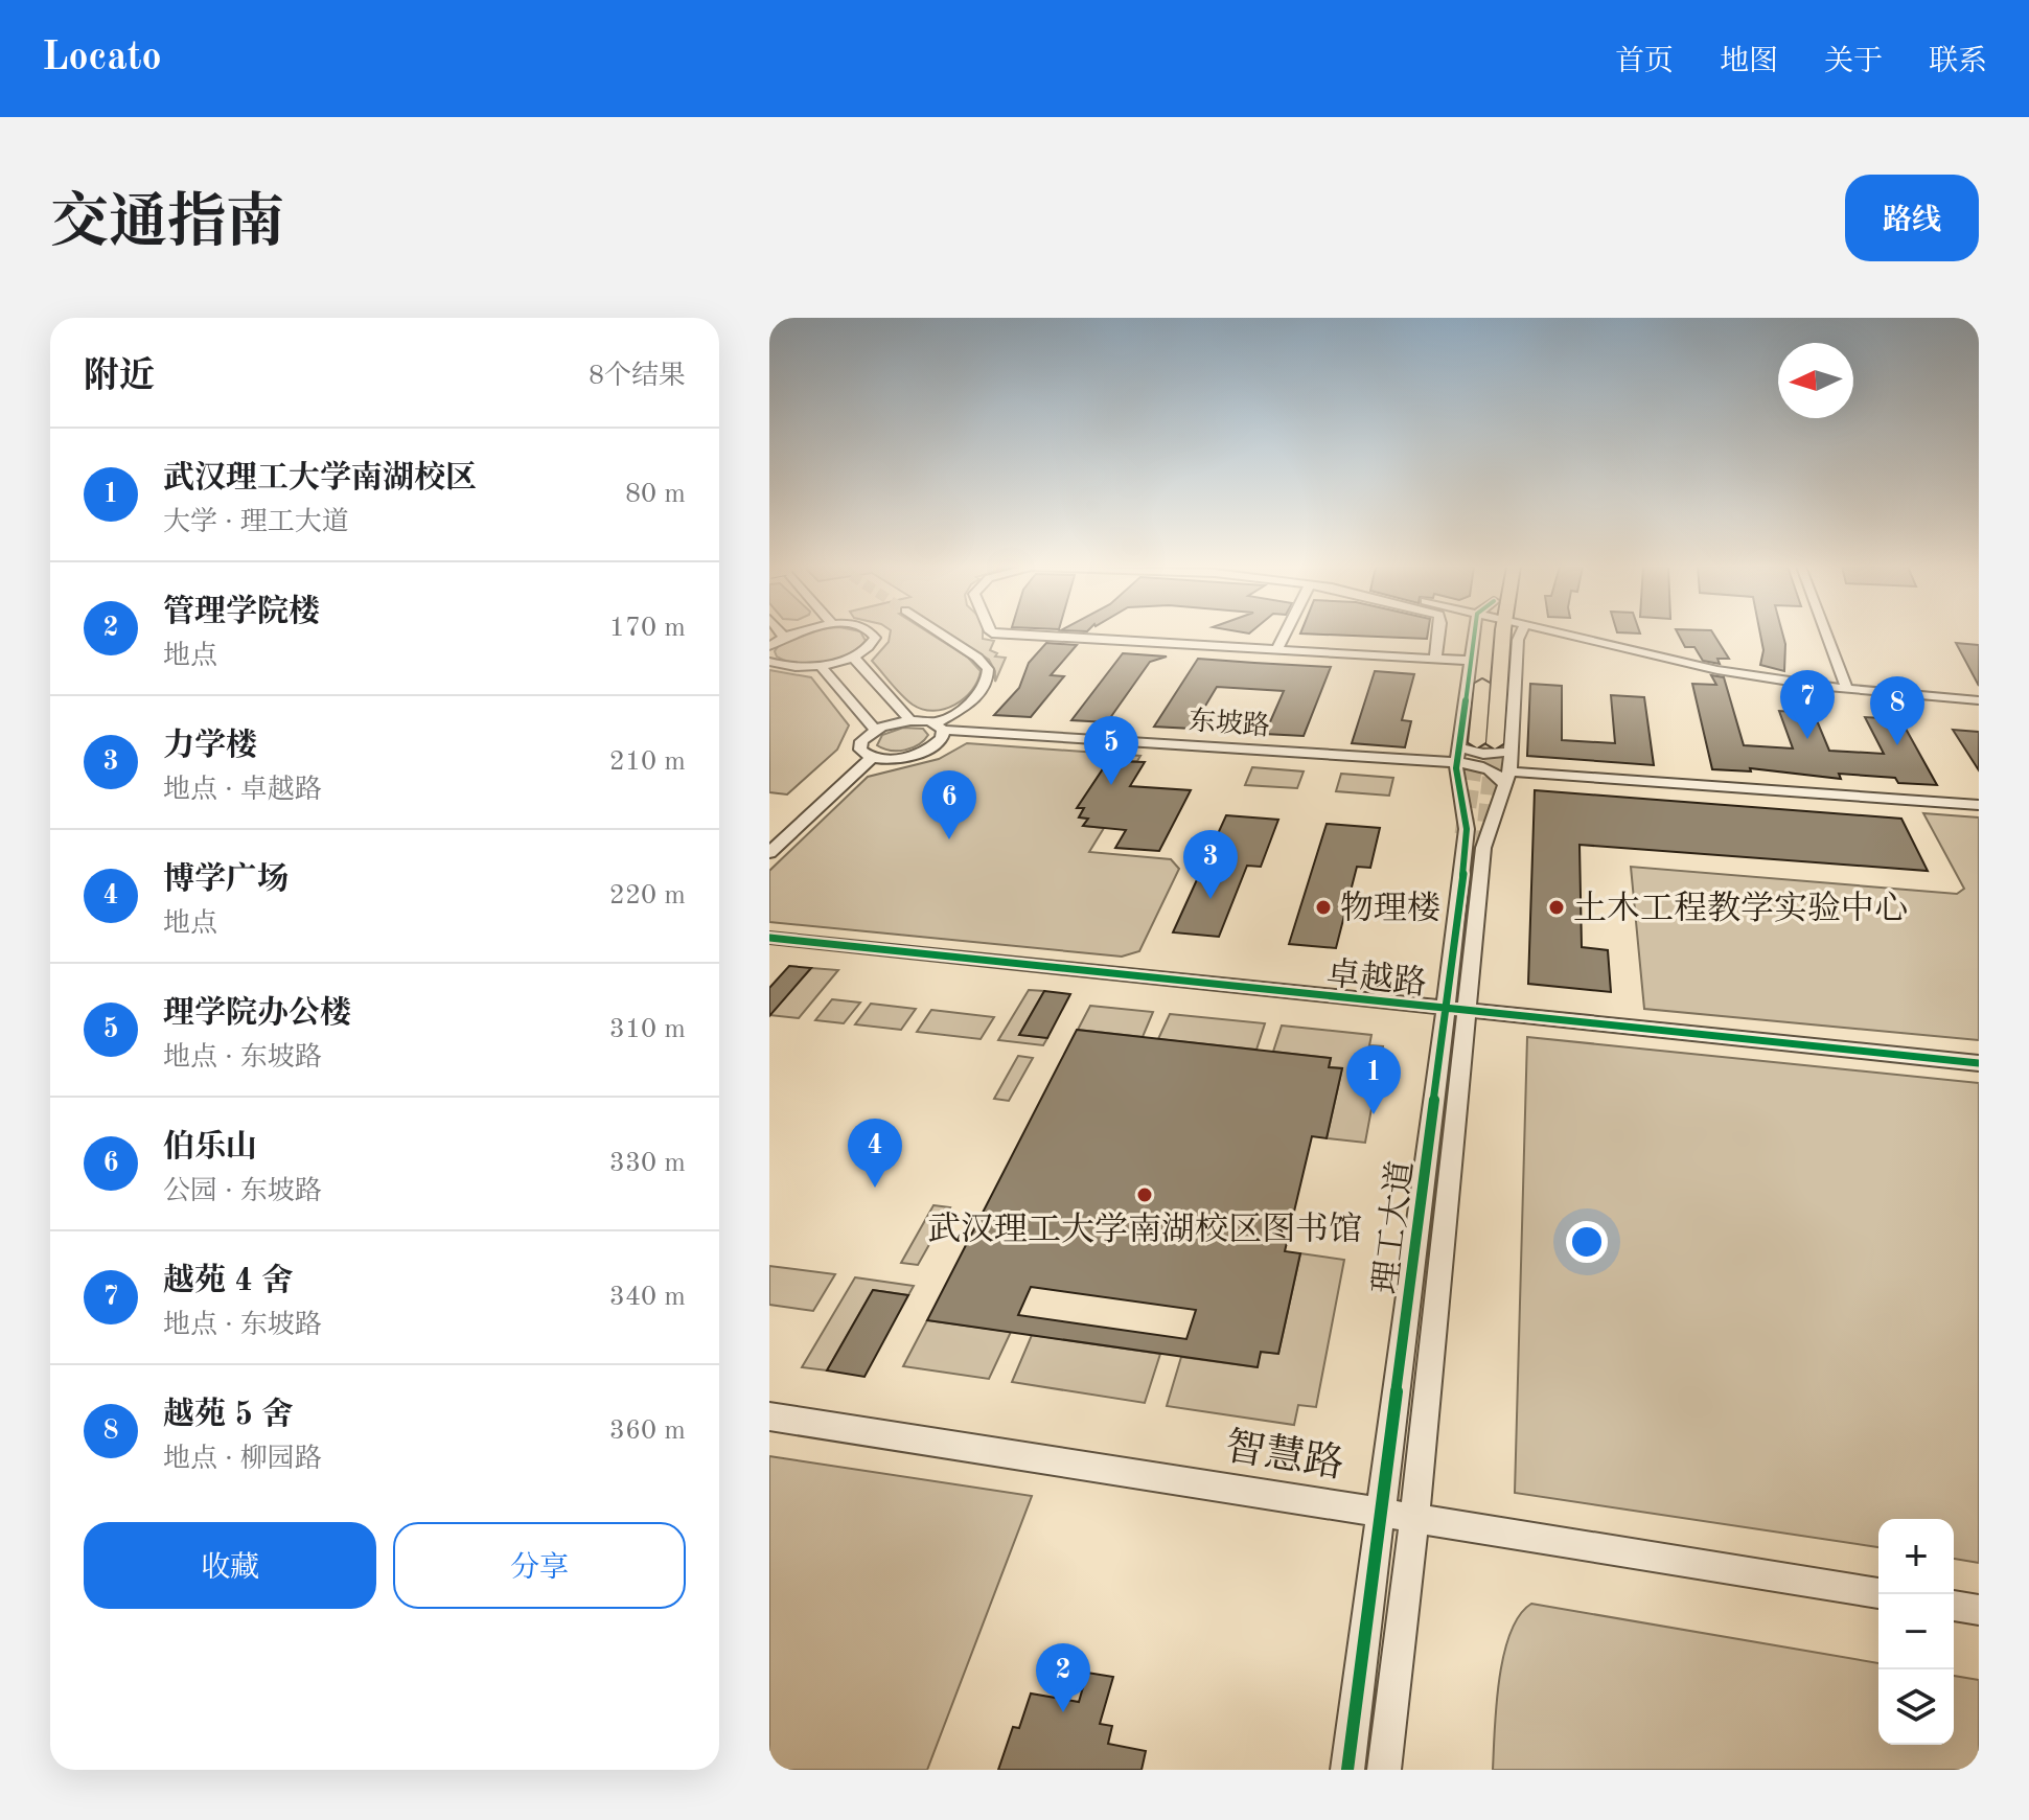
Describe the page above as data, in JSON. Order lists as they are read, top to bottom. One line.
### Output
{"streets":{"street":["东坡路","卓越路","理工大道","智慧路"]},"crossings":[["东坡路","理工大道"],["卓越路","理工大道"],["理工大道","智慧路"]],"places":["物理楼","土木工程教学实验中心","武汉理工大学南湖校区图书馆"],"north":"left","page":{"header":"Locato","nav":["首页","地图","关于","联系"],"title":"交通指南","buttons":["路线",["收藏","分享"]],"heading":["附近","8个结果"],"list":[{"mark":"1","name":"武汉理工大学南湖校区","note":"大学 · 理工大道","value":"80 m"},{"mark":"2","name":"管理学院楼","note":"地点","value":"170 m"},{"mark":"3","name":"力学楼","note":"地点 · 卓越路","value":"210 m"},{"mark":"4","name":"博学广场","note":"地点","value":"220 m"},{"mark":"5","name":"理学院办公楼","note":"地点 · 东坡路","value":"310 m"},{"mark":"6","name":"伯乐山","note":"公园 · 东坡路","value":"330 m"},{"mark":"7","name":"越苑 4 舍","note":"地点 · 东坡路","value":"340 m"},{"mark":"8","name":"越苑 5 舍","note":"地点 · 柳园路","value":"360 m"}],"pins":["7","8","5","6","3","1","4","2"],"map_buttons":["+","−"]}}
